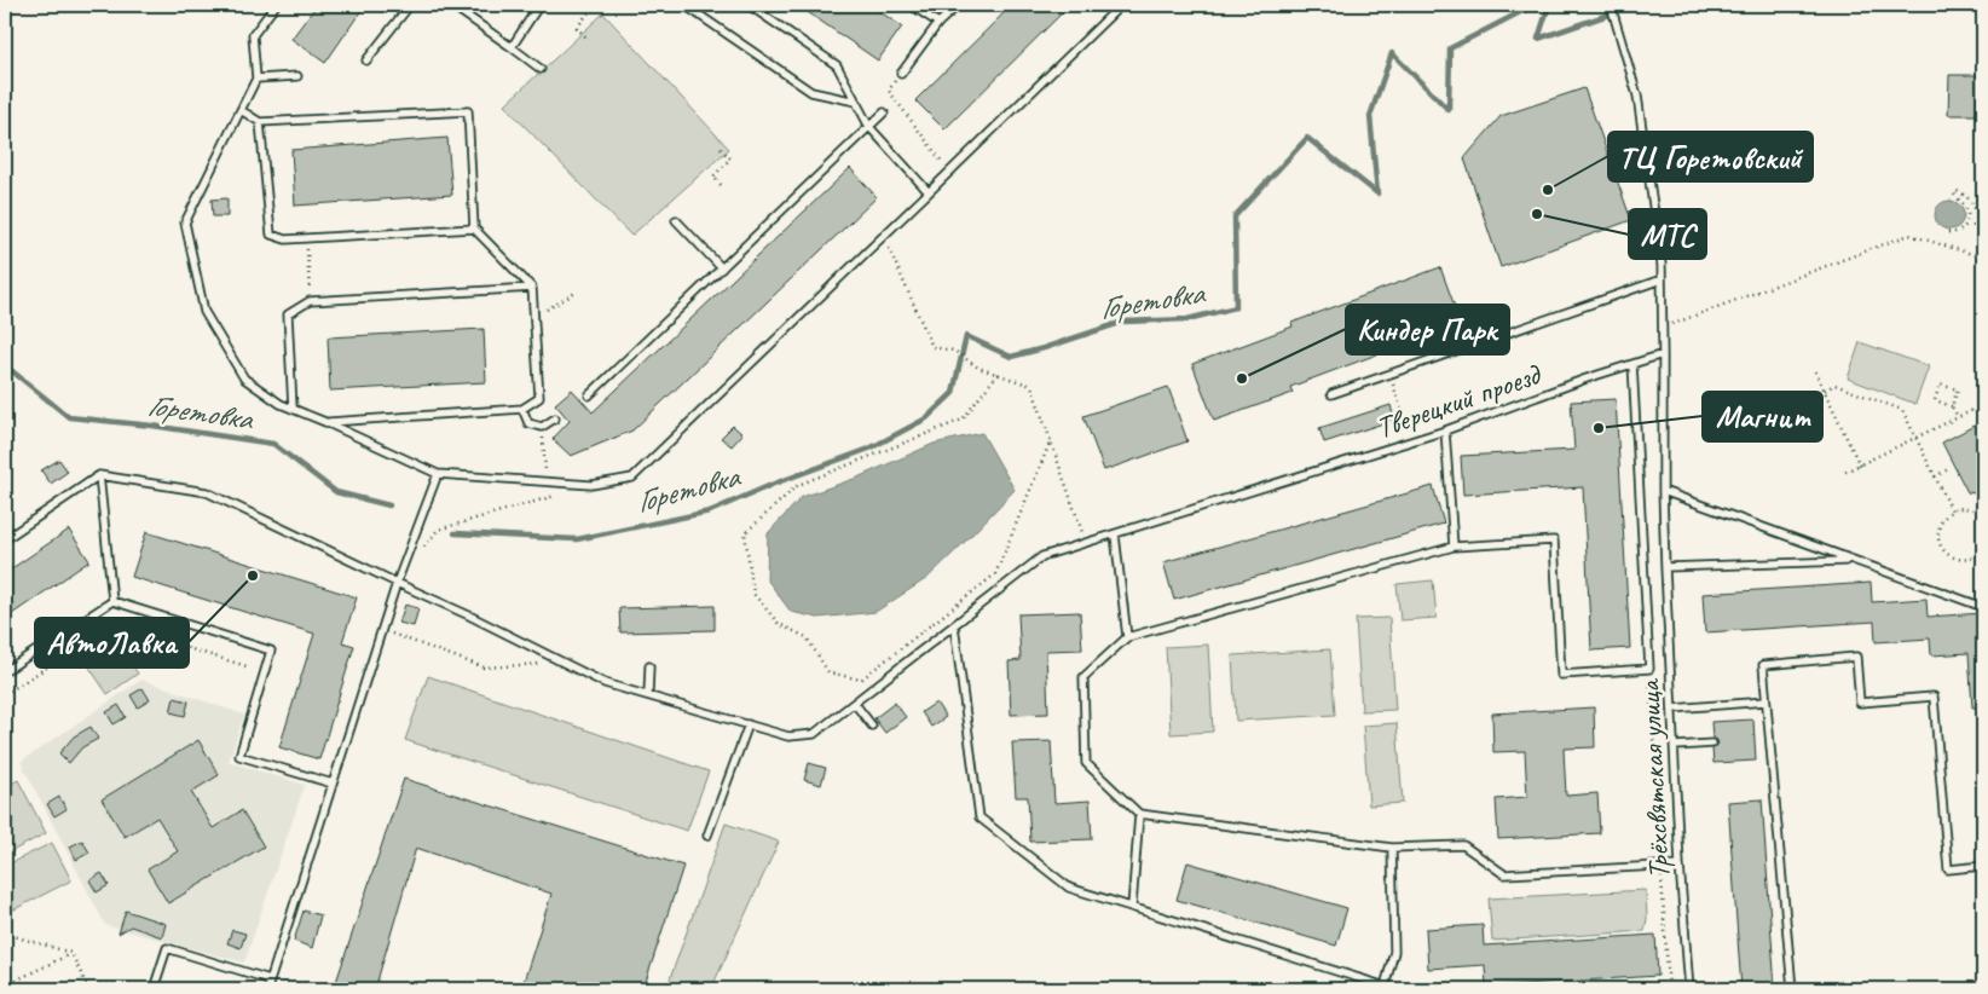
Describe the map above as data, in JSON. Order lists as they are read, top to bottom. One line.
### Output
{"streets":{"lane":["Тверецкий проезд","Трёхсвятская улица"]},"water":["Горетовка"],"places":["ТЦ Горетовский","МТС","Киндер Парк","Магнит","АвтоЛавка"]}
